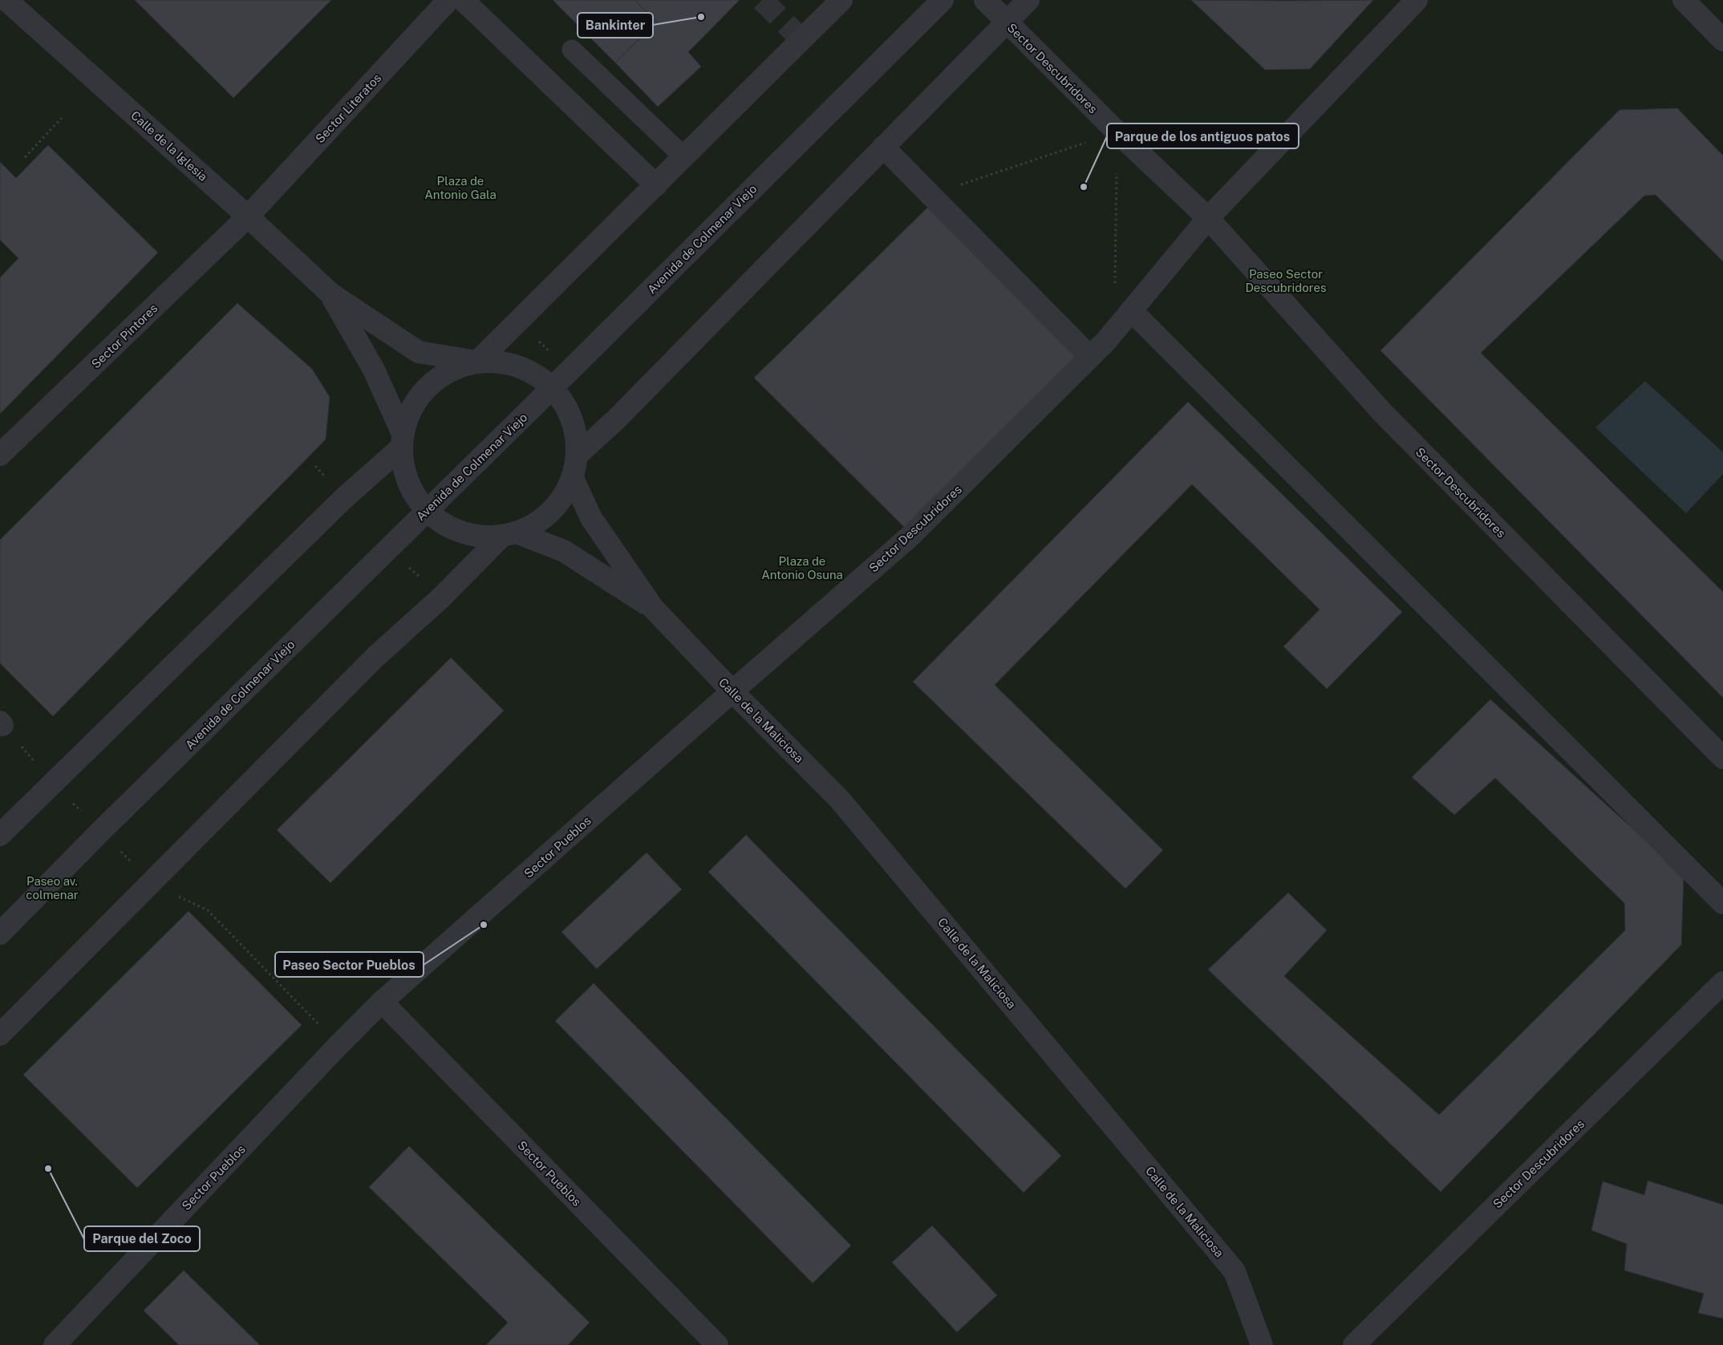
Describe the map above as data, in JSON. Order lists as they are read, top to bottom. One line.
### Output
{"streets":{"street":["Sector Descubridores","Sector Literatos","Calle de la Iglesia","Avenida de Colmenar Viejo","Sector Pintores","Calle de la Maliciosa","Sector Pueblos"]},"crossings":[["Sector Descubridores","Calle de la Maliciosa"],["Sector Descubridores","Sector Pueblos"],["Sector Literatos","Calle de la Iglesia"],["Sector Literatos","Sector Pintores"],["Calle de la Iglesia","Sector Pintores"],["Calle de la Maliciosa","Sector Pueblos"]],"parks":["Plaza de Antonio Gala","Paseo Sector Descubridores","Plaza de Antonio Osuna","Paseo av. colmenar"],"places":["Bankinter","Parque de los antiguos patos","Paseo Sector Pueblos","Parque del Zoco"]}
